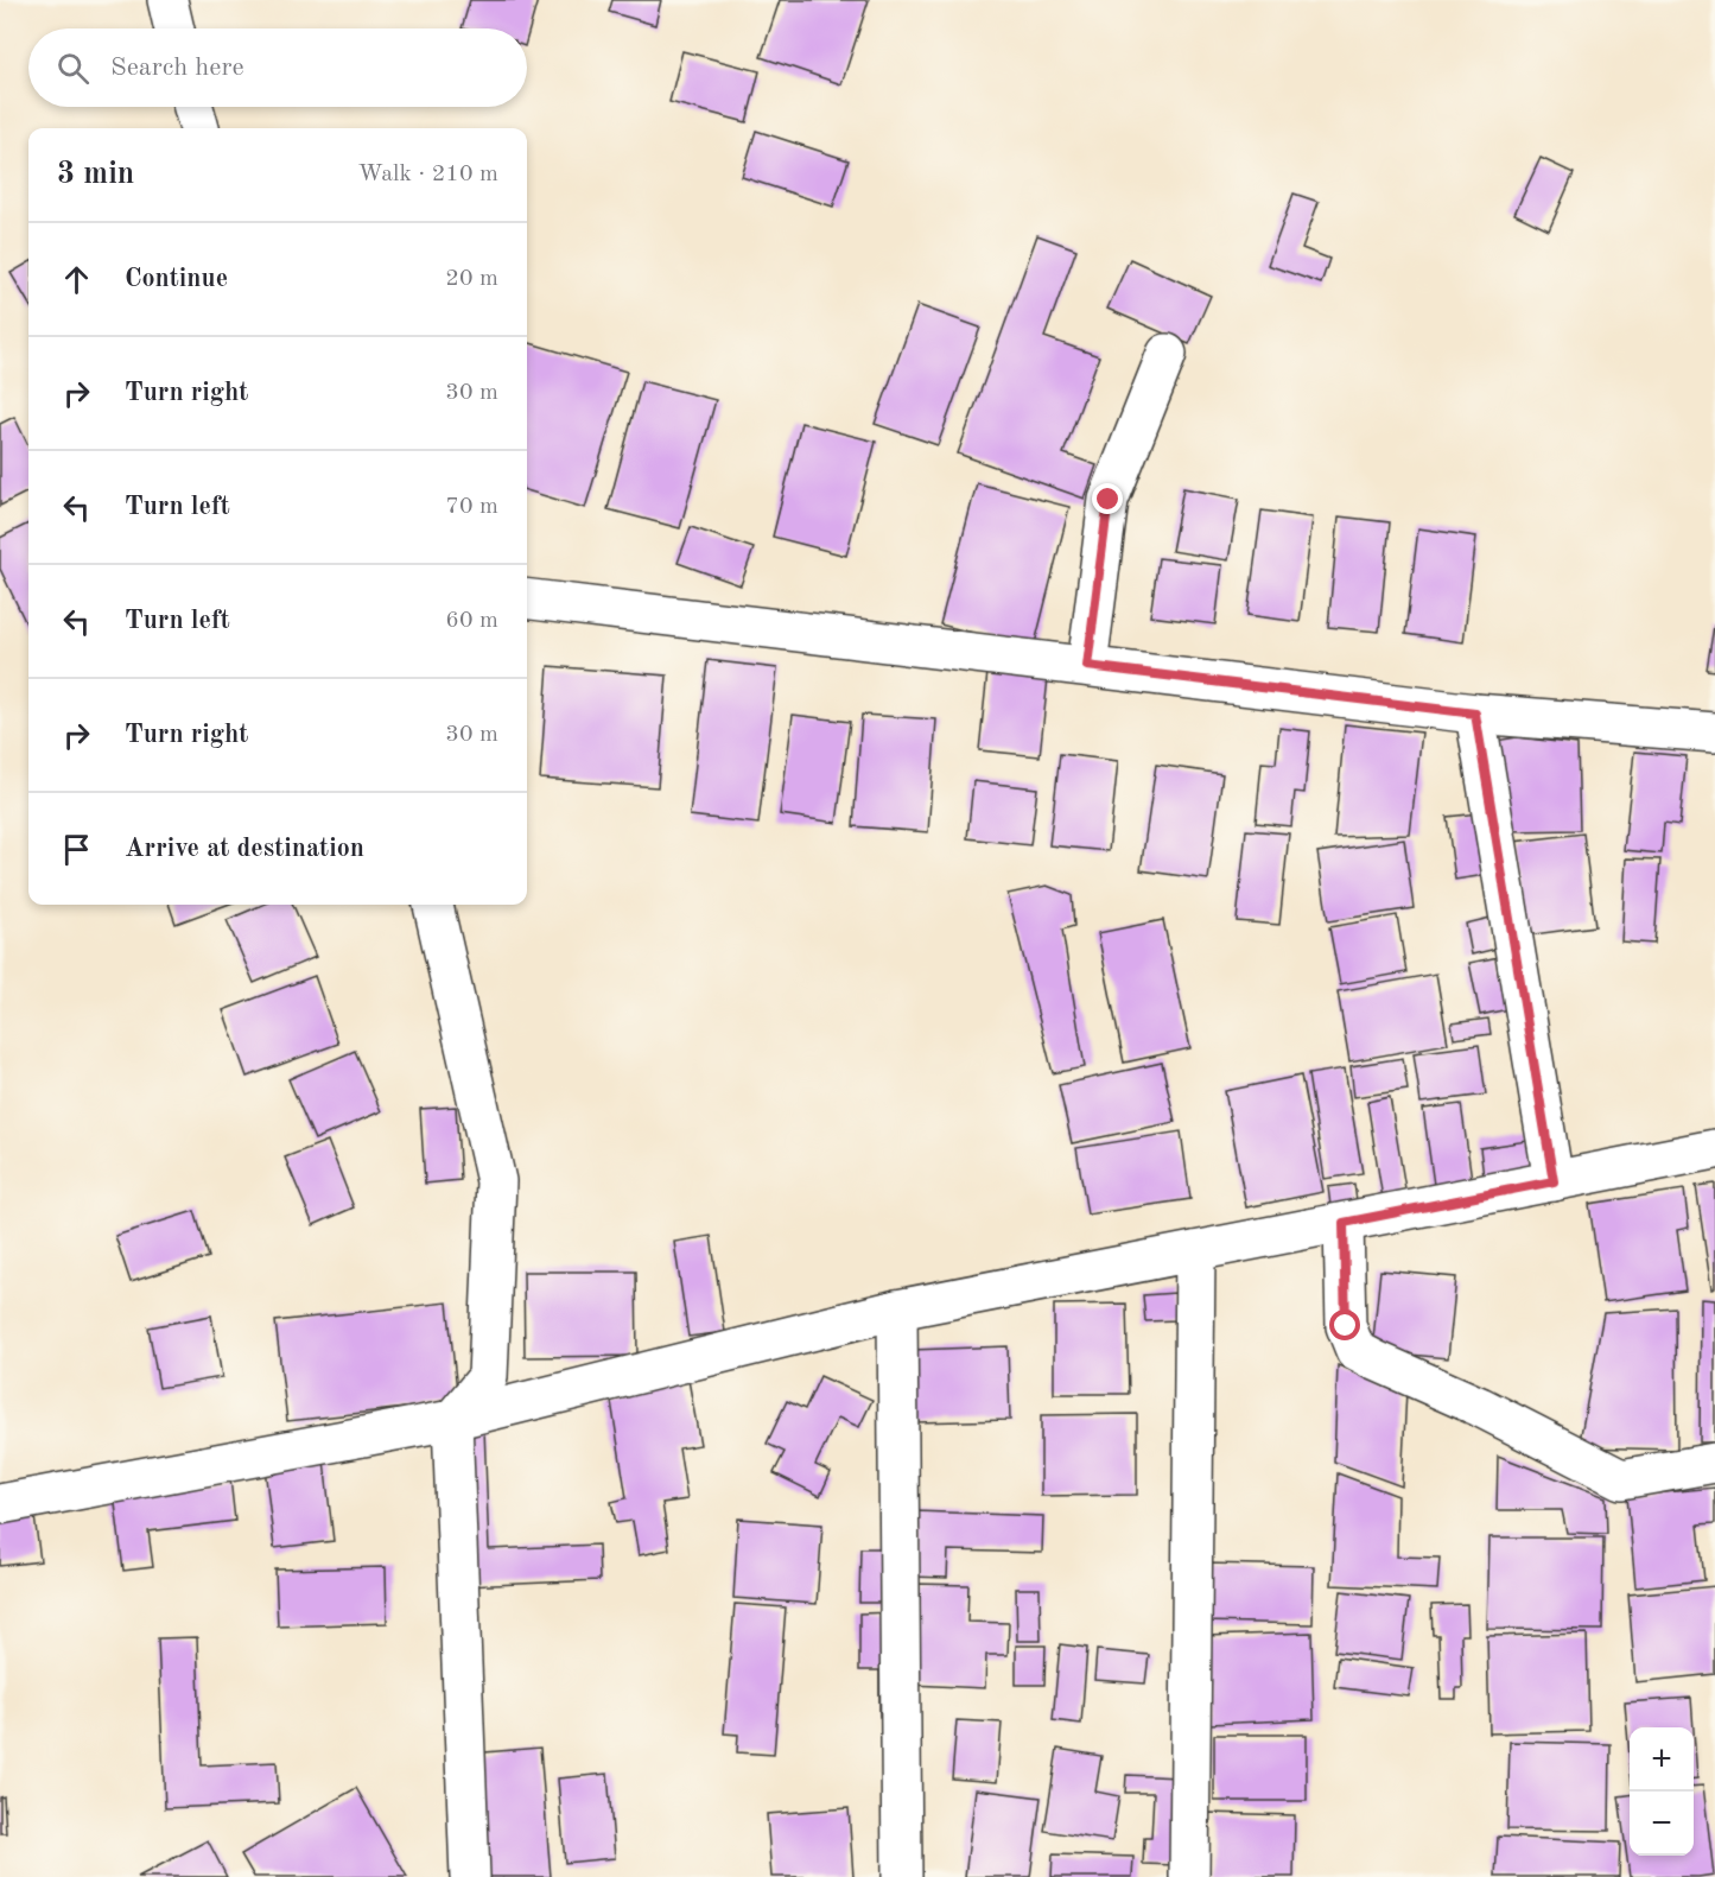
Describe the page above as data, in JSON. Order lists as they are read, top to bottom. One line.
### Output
{"page":{"search":"Search here","heading":["3 min","Walk · 210 m"],"list":[["Continue","20 m"],["Turn right","30 m"],["Turn left","70 m"],["Turn left","60 m"],["Turn right","30 m"],"Arrive at destination"],"map_buttons":["+","−"]}}
